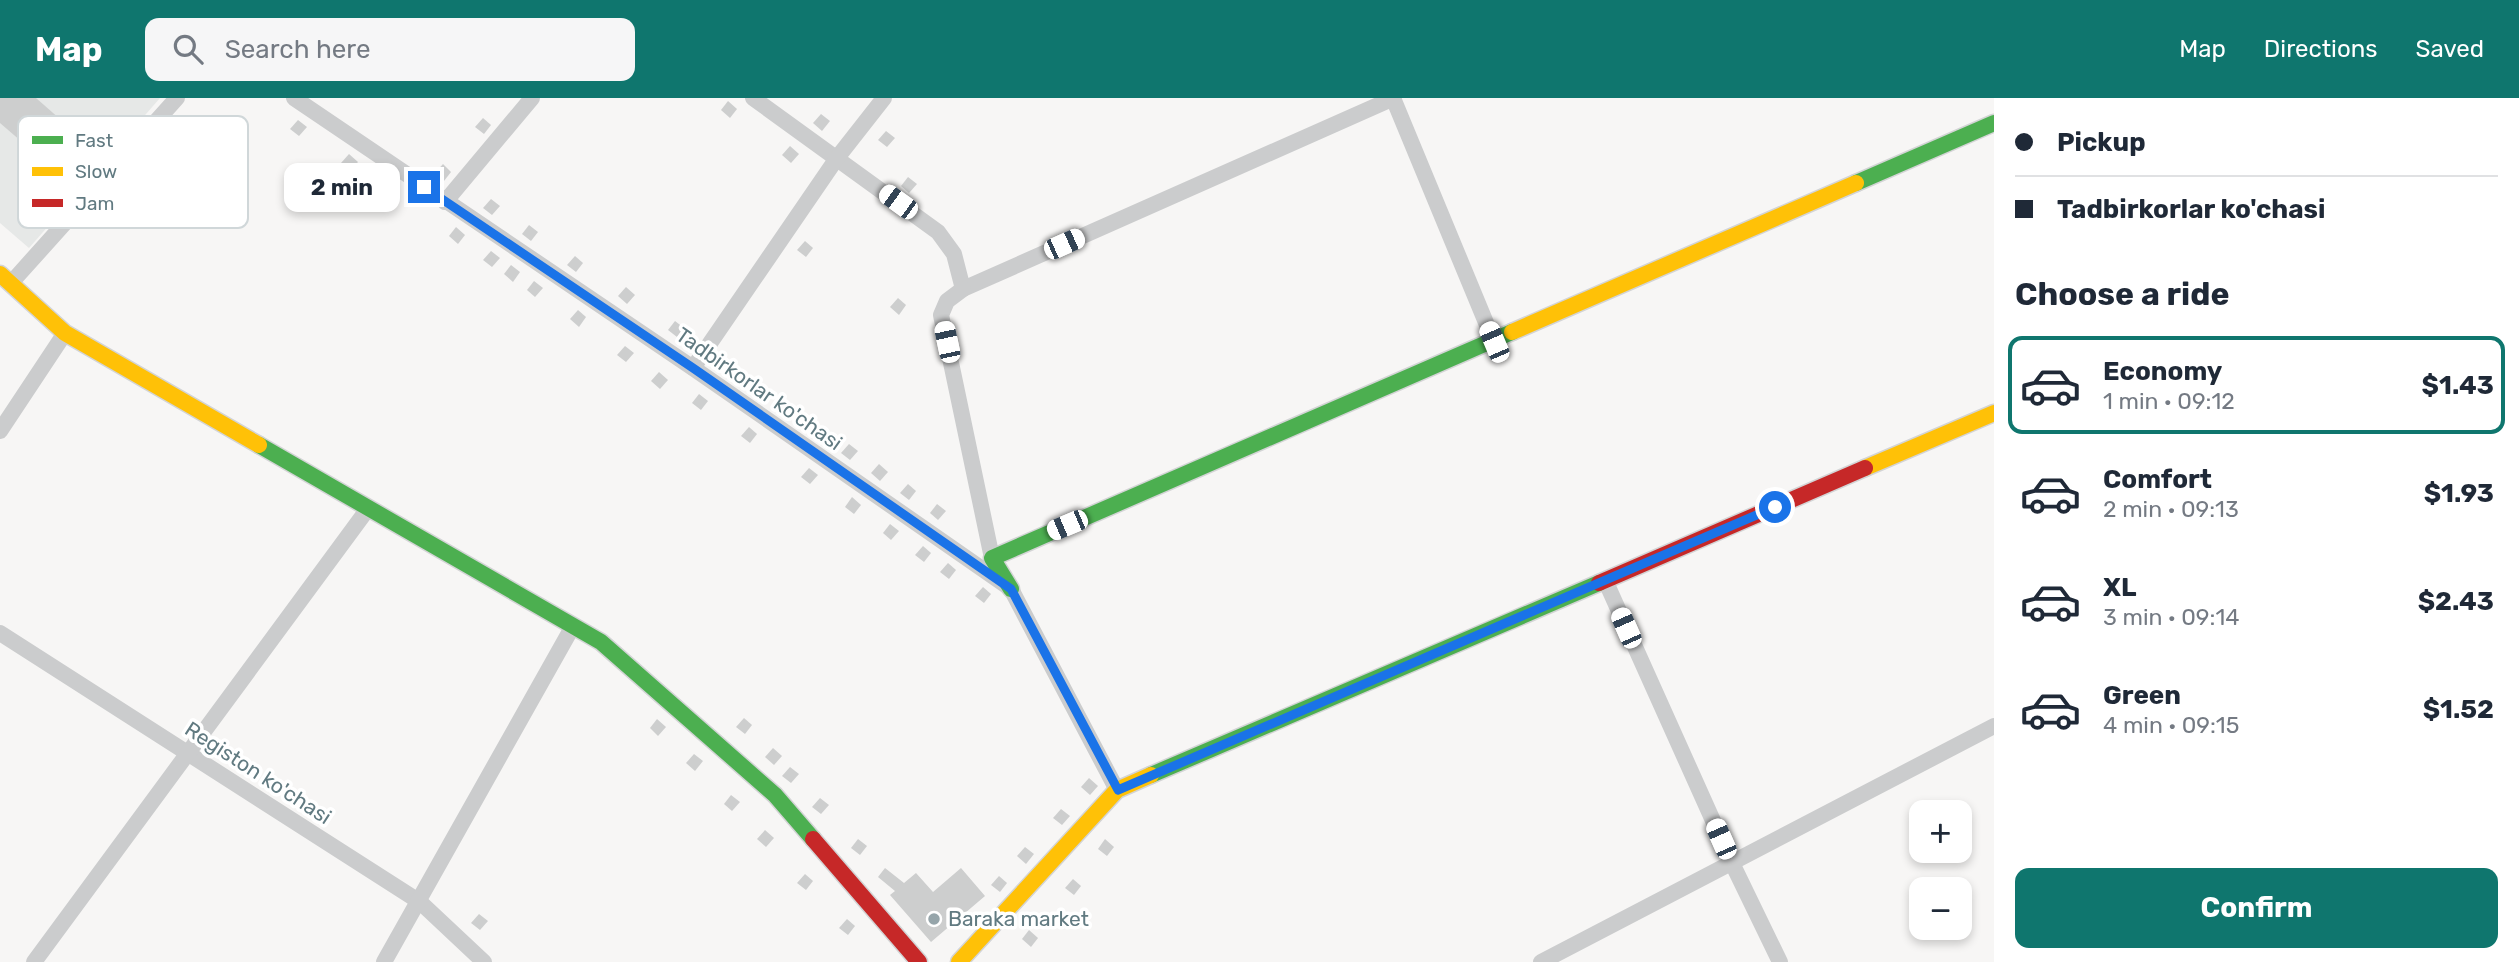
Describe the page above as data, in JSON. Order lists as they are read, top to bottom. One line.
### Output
{"streets":{"street":["Tadbirkorlar ko'chasi","Registon ko'chasi"]},"places":["Baraka market"],"legend":["Fast","Slow","Jam"],"page":{"header":"Map","search":"Search here","nav":["Map","Directions","Saved"],"banner":["Pickup","Tadbirkorlar ko'chasi"],"bubble":"2 min","heading":"Choose a ride","list":[{"name":"Economy","note":"1 min · 09:12","value":"$1.43"},{"name":"Comfort","note":"2 min · 09:13","value":"$1.93"},{"name":"XL","note":"3 min · 09:14","value":"$2.43"},{"name":"Green","note":"4 min · 09:15","value":"$1.52"}],"map_buttons":["+","−"],"buttons":"Confirm"}}
